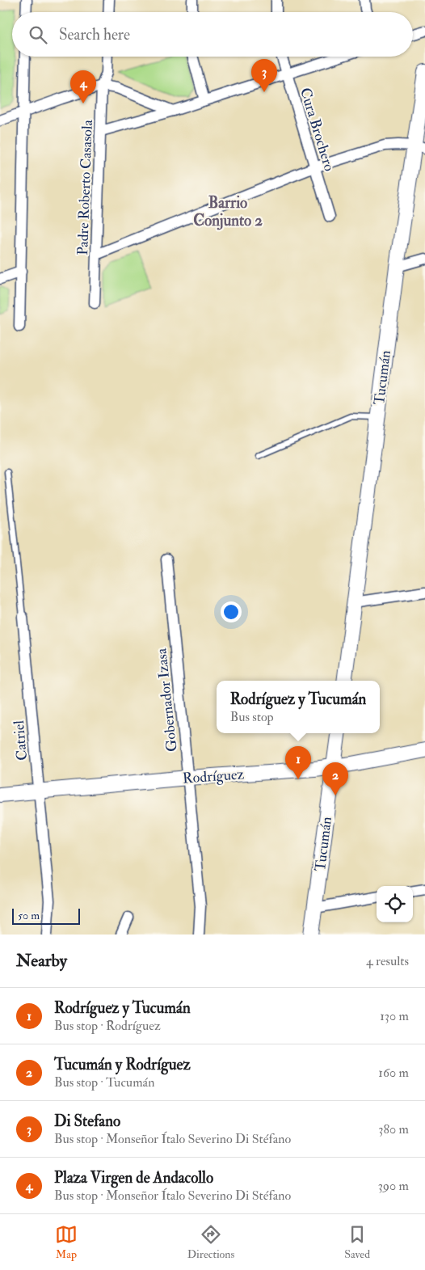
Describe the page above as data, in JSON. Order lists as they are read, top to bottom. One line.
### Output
{"streets":{"main road":["Tucumán","Rodríguez"],"street":["Cura Brochero","Padre Roberto Casasola","Gobernador Izasa","Catriel"]},"crossings":[["Tucumán","Rodríguez"],["Gobernador Izasa","Rodríguez"],["Catriel","Rodríguez"]],"districts":["Barrio Conjunto 2"],"scale_bar":"50 m","page":{"search":"Search here","pins":["3","4","1","2"],"popup":["Rodríguez y Tucumán","Bus stop"],"scale":"50 m","heading":["Nearby","4 results"],"list":[{"mark":"1","name":"Rodríguez y Tucumán","note":"Bus stop · Rodríguez","value":"130 m"},{"mark":"2","name":"Tucumán y Rodríguez","note":"Bus stop · Tucumán","value":"160 m"},{"mark":"3","name":"Di Stefano","note":"Bus stop · Monseñor Ítalo Severino Di Stéfano","value":"380 m"},{"mark":"4","name":"Plaza Virgen de Andacollo","note":"Bus stop · Monseñor Ítalo Severino Di Stéfano","value":"390 m"}],"nav":["Map","Directions","Saved"]}}
